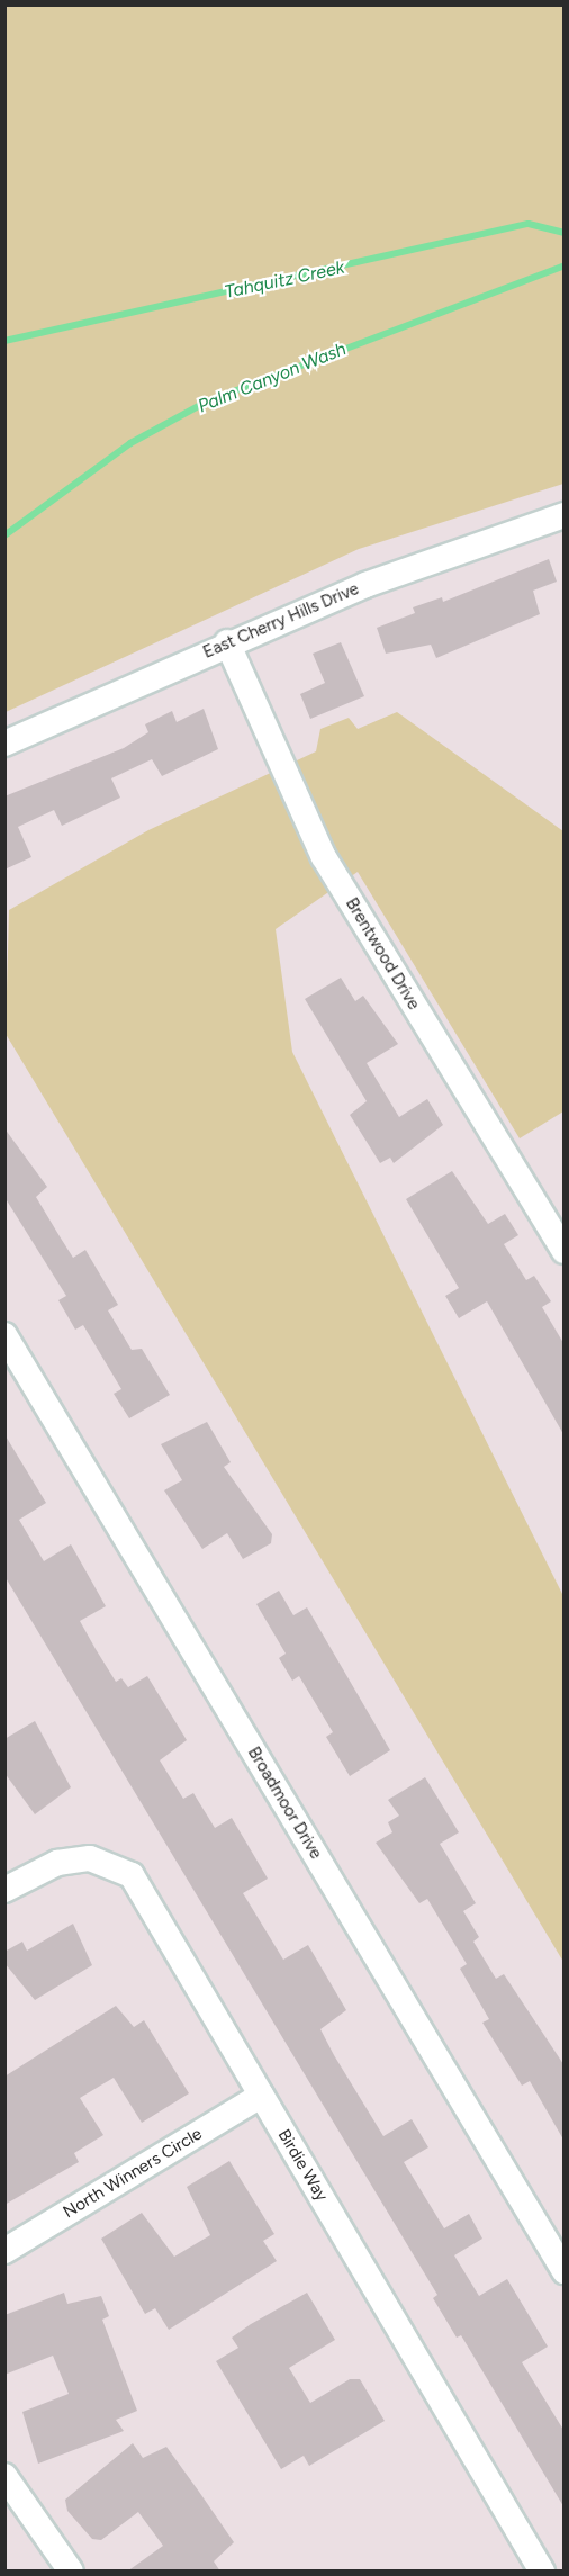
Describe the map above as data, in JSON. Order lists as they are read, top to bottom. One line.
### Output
{"streets":{"street":["East Cherry Hills Drive","Brentwood Drive","Broadmoor Drive","Birdie Way","North Winners Circle"]},"crossings":[["East Cherry Hills Drive","Brentwood Drive"],["Birdie Way","North Winners Circle"]],"water":["Tahquitz Creek","Palm Canyon Wash"]}
